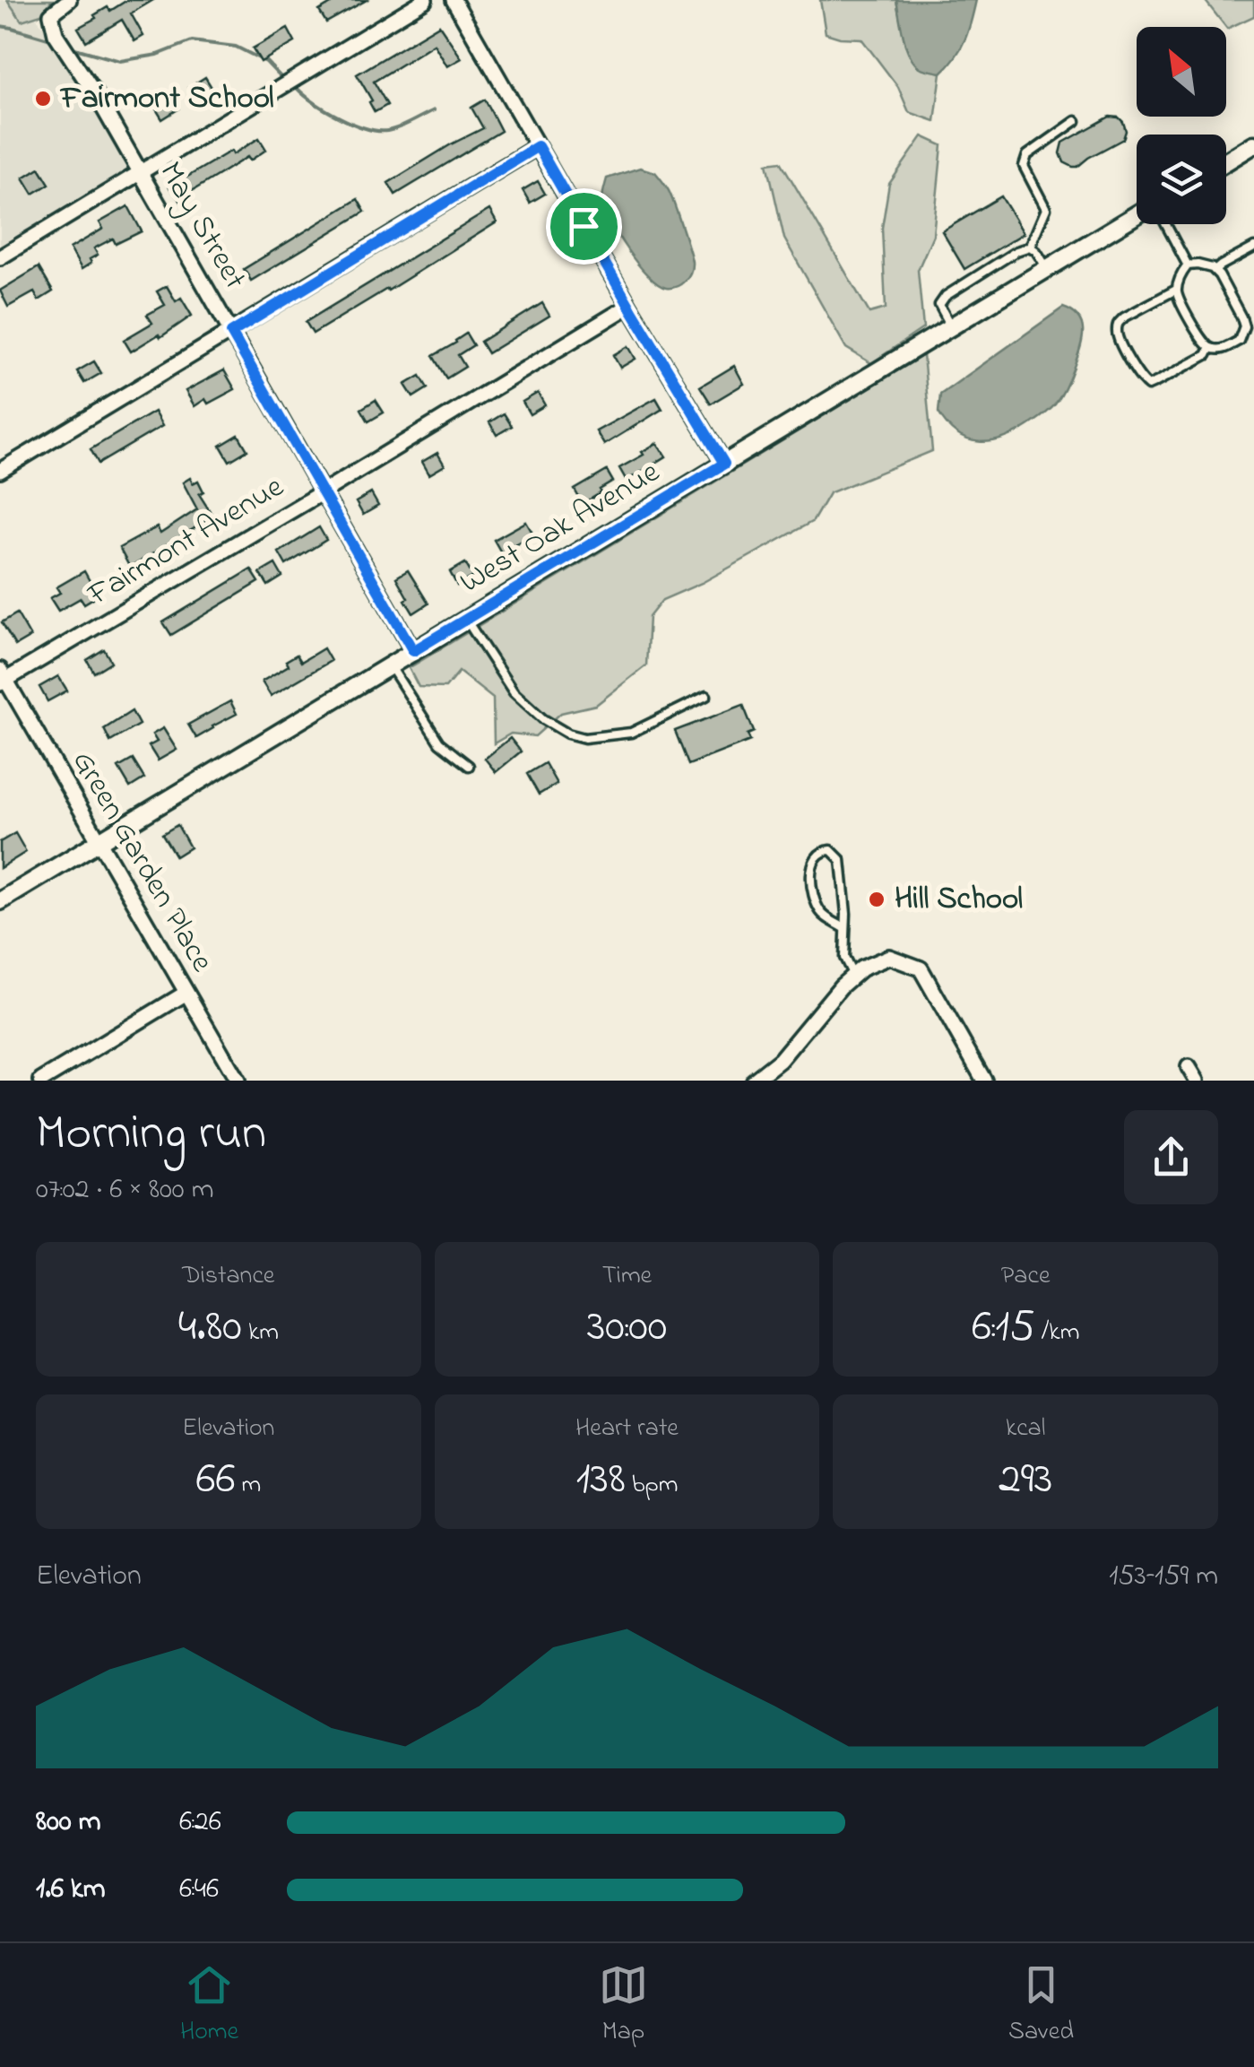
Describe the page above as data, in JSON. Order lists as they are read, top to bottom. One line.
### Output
{"streets":{"street":["May Street","West Oak Avenue","Fairmont Avenue","Green Garden Place"]},"crossings":[["May Street","West Oak Avenue"],["May Street","Fairmont Avenue"],["West Oak Avenue","Green Garden Place"],["Fairmont Avenue","Green Garden Place"]],"places":["Fairmont School","Hill School"],"north":"top left","page":{"heading":["Morning run","07:02 · 6 × 800 m"],"stats":[["Distance","4.80 km"],["Time","30:00"],["Pace","6:15 /km"],["Elevation","66 m"],["Heart rate","138 bpm"],["kcal","293"]],"chart":["Elevation","153–159 m"],"list":[{"name":"800 m","note":"6:26"},{"name":"1.6 km","note":"6:46"}],"tabs":["Home","Map","Saved"]}}
